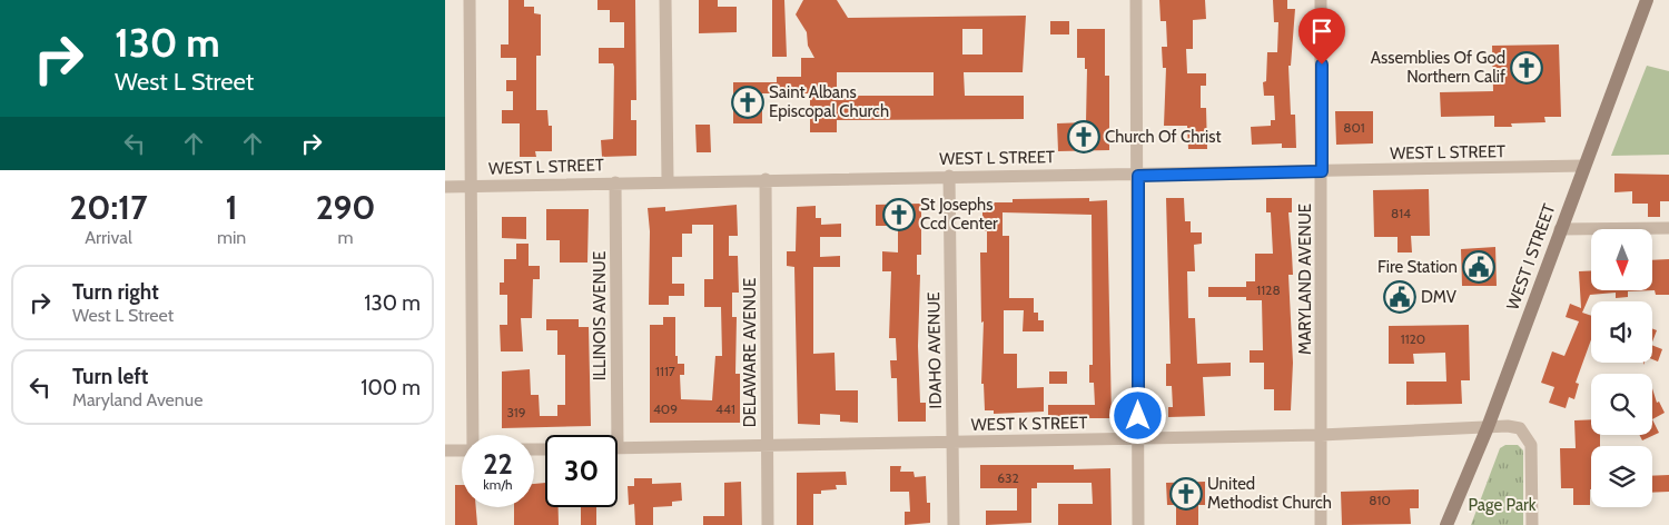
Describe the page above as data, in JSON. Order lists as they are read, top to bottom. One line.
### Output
{"streets":{"street":["WEST L STREET","WEST I STREET","MARYLAND AVENUE","ILLINOIS AVENUE","IDAHO AVENUE","DELAWARE AVENUE","WEST K STREET"]},"crossings":[["WEST L STREET","WEST I STREET"],["WEST L STREET","MARYLAND AVENUE"],["WEST L STREET","ILLINOIS AVENUE"],["WEST L STREET","IDAHO AVENUE"],["WEST L STREET","DELAWARE AVENUE"],["WEST I STREET","WEST K STREET"],["MARYLAND AVENUE","WEST K STREET"],["IDAHO AVENUE","WEST K STREET"],["DELAWARE AVENUE","WEST K STREET"]],"parks":["Page Park"],"places":{"church":["Assemblies Of God Northern Calif","Saint Albans Episcopal Church","Church Of Christ","St Josephs Ccd Center","United Methodist Church"],"public building":["Fire Station","DMV"]},"house_numbers":["801","814","1128","1120","1117","409","441","319","632","810"],"north":"bottom","page":{"turn":["130 m","West L Street"],"eta":["20:17","Arrival","1","min","290","m"],"list":[{"name":"Turn right","note":"West L Street","value":"130 m"},{"name":"Turn left","note":"Maryland Avenue","value":"100 m"}],"speed":"22 km/h","limit":"30"}}
